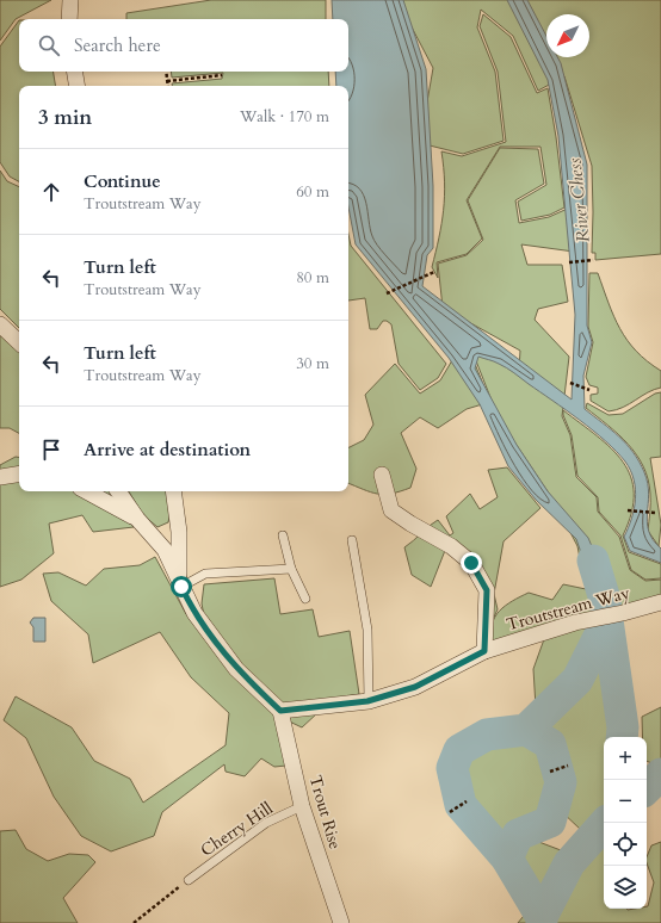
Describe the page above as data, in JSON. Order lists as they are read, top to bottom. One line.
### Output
{"streets":{"street":["Troutstream Way","Trout Rise"],"lane":["Cherry Hill"]},"crossings":[["Troutstream Way","Trout Rise"],["Trout Rise","Cherry Hill"]],"water":["River Chess"],"north":"bottom left","page":{"search":"Search here","heading":["3 min","Walk · 170 m"],"list":[["Continue","Troutstream Way","60 m"],["Turn left","Troutstream Way","80 m"],["Turn left","Troutstream Way","30 m"],"Arrive at destination"],"map_buttons":["+","−"]}}
